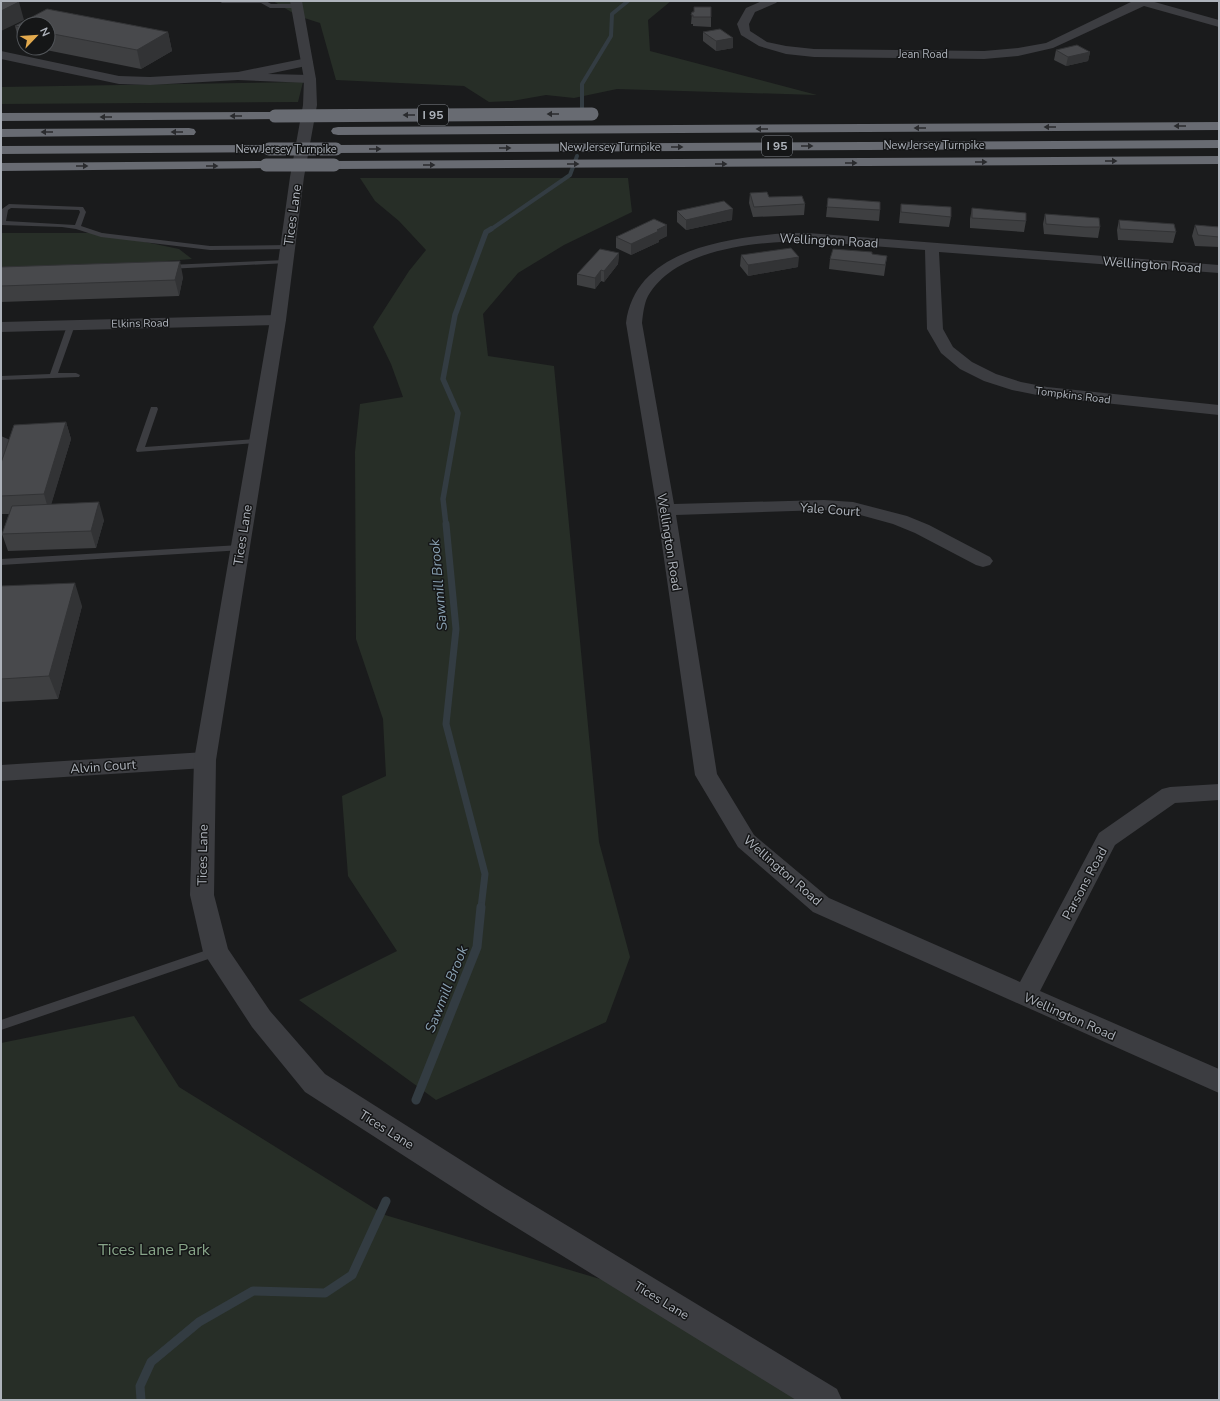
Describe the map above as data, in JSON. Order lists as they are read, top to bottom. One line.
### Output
{"streets":{"highway":["I 95","New Jersey Turnpike"],"street":["Jean Road","Tices Lane","Wellington Road","Elkins Road","Tompkins Road","Yale Court","Alvin Court","Parsons Road"]},"crossings":[["Tices Lane","Elkins Road"],["Tices Lane","Alvin Court"],["Wellington Road","Tompkins Road"],["Wellington Road","Yale Court"],["Wellington Road","Parsons Road"]],"water":["Sawmill Brook"],"parks":["Tices Lane Park"],"north":"top right"}
